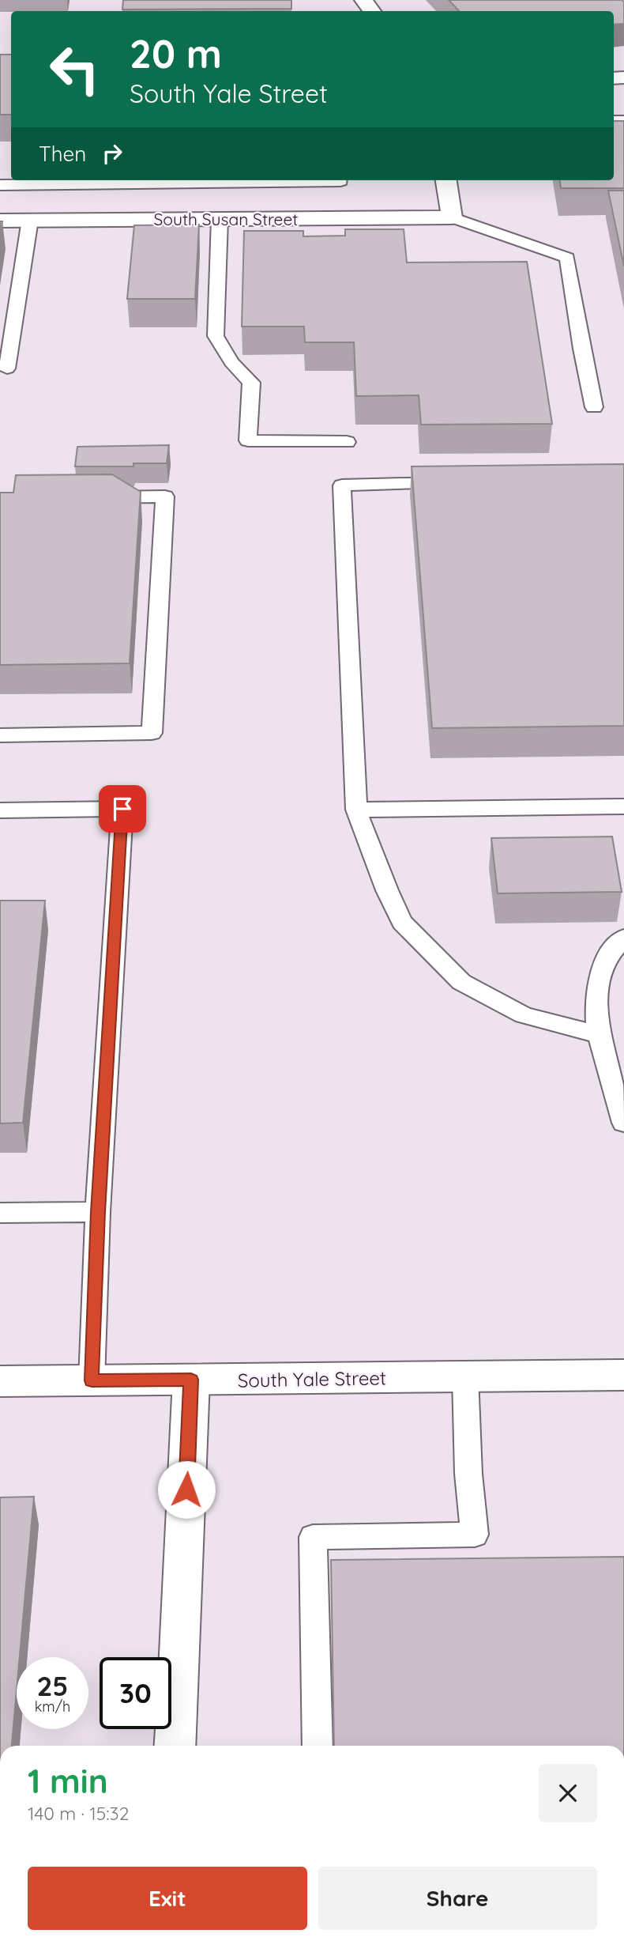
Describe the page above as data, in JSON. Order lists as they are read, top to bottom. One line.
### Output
{"streets":{"street":["South Susan Street","South Yale Street"]},"page":{"turn":["20 m","South Yale Street"],"then":"Then","speed":"25 km/h","limit":"30","heading":["1 min","140 m · 15:32"],"buttons":["Exit","Share"]}}
